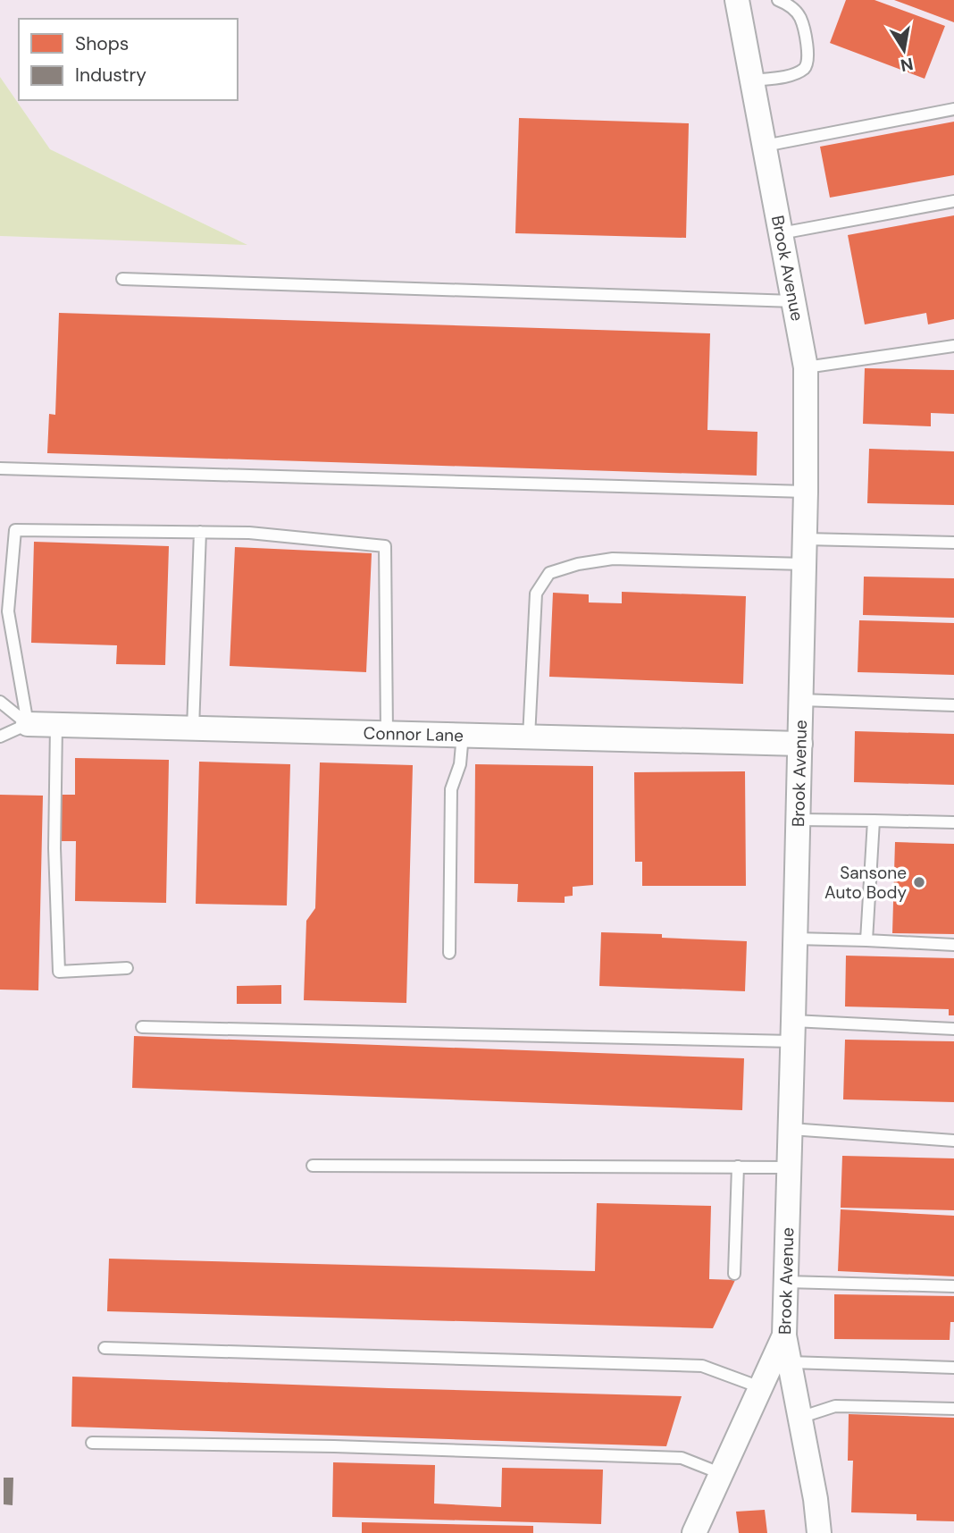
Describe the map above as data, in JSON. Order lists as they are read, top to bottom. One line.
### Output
{"streets":{"street":["Brook Avenue","Connor Lane"]},"crossings":[["Brook Avenue","Connor Lane"]],"places":["Sansone Auto Body"],"legend":["Shops","Industry"],"north":"bottom"}
